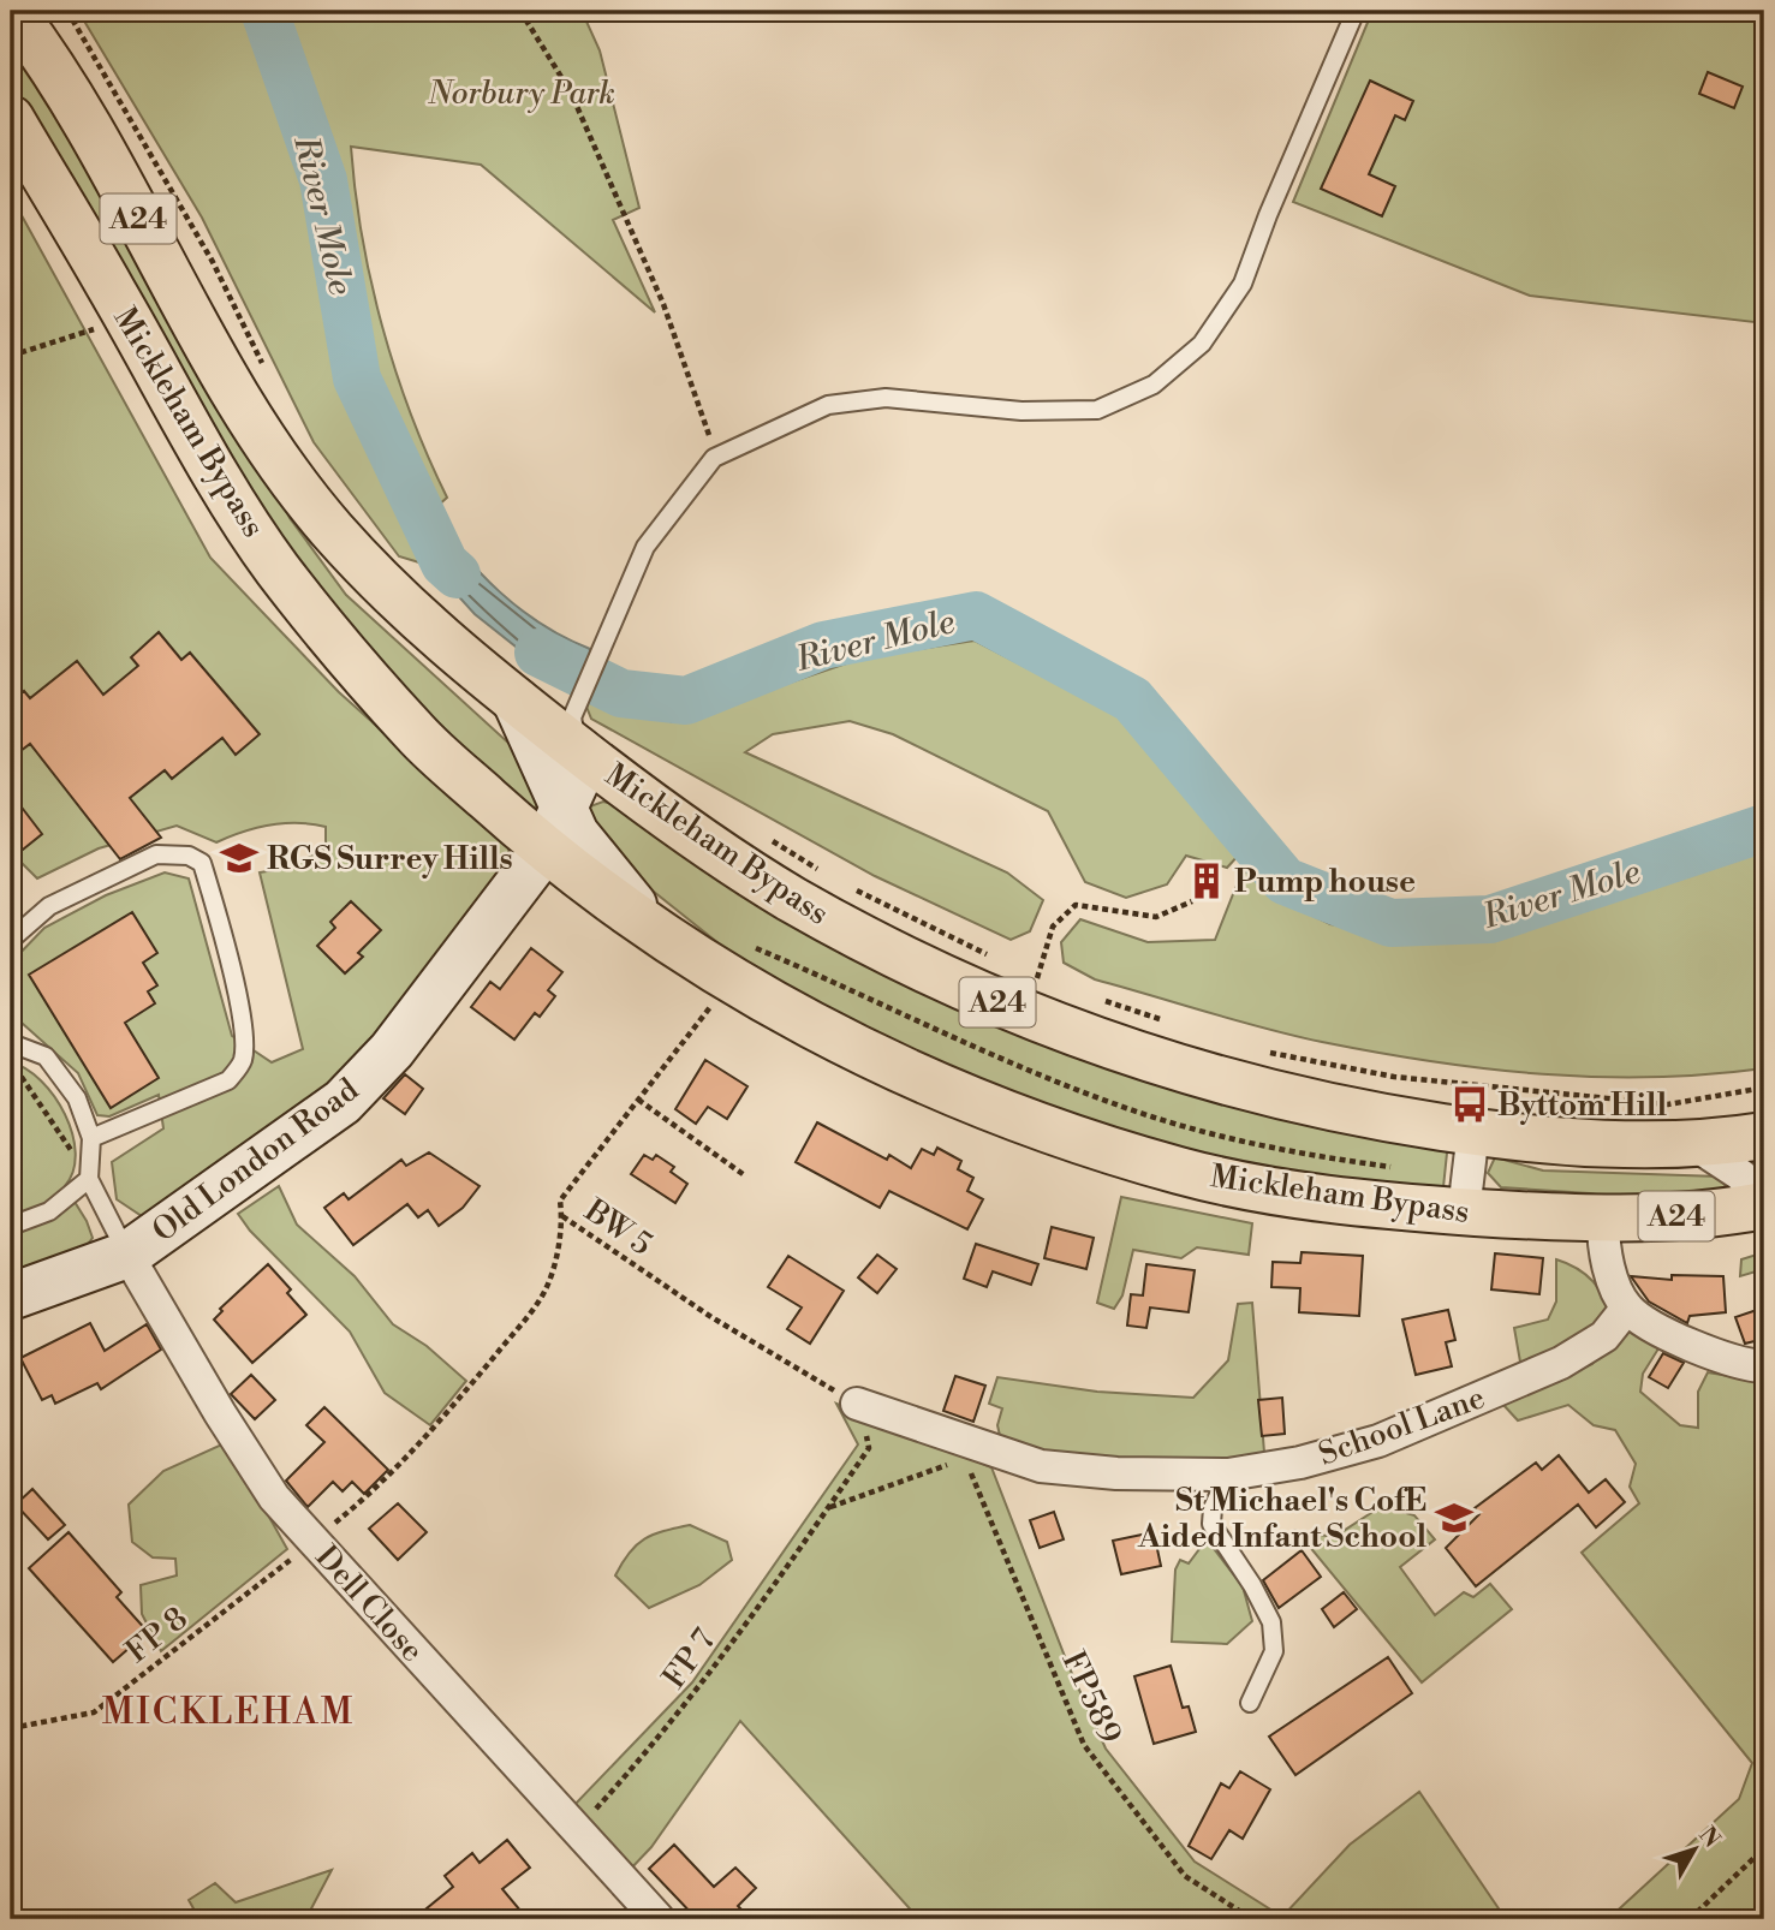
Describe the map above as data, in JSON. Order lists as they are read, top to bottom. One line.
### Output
{"streets":{"highway":["A24","Mickleham Bypass"],"main road":["Old London Road"],"street":["School Lane","Dell Close"],"path":["BW 5","FP 8","FP 7","FP589"]},"crossings":[["Mickleham Bypass","Old London Road"],["Mickleham Bypass","BW 5"],["Old London Road","Dell Close"],["BW 5","School Lane"],["BW 5","FP 8"],["BW 5","FP 7"],["School Lane","FP 7"],["School Lane","FP589"],["Dell Close","FP 8"],["Dell Close","FP 7"]],"districts":["MICKLEHAM"],"water":["River Mole"],"parks":["Norbury Park"],"places":{"school or university":["RGS Surrey Hills","St Michael's CofE Aided Infant School"],"building":["Pump house"],"bus stop":["Byttom Hill"]},"north":"top right"}
